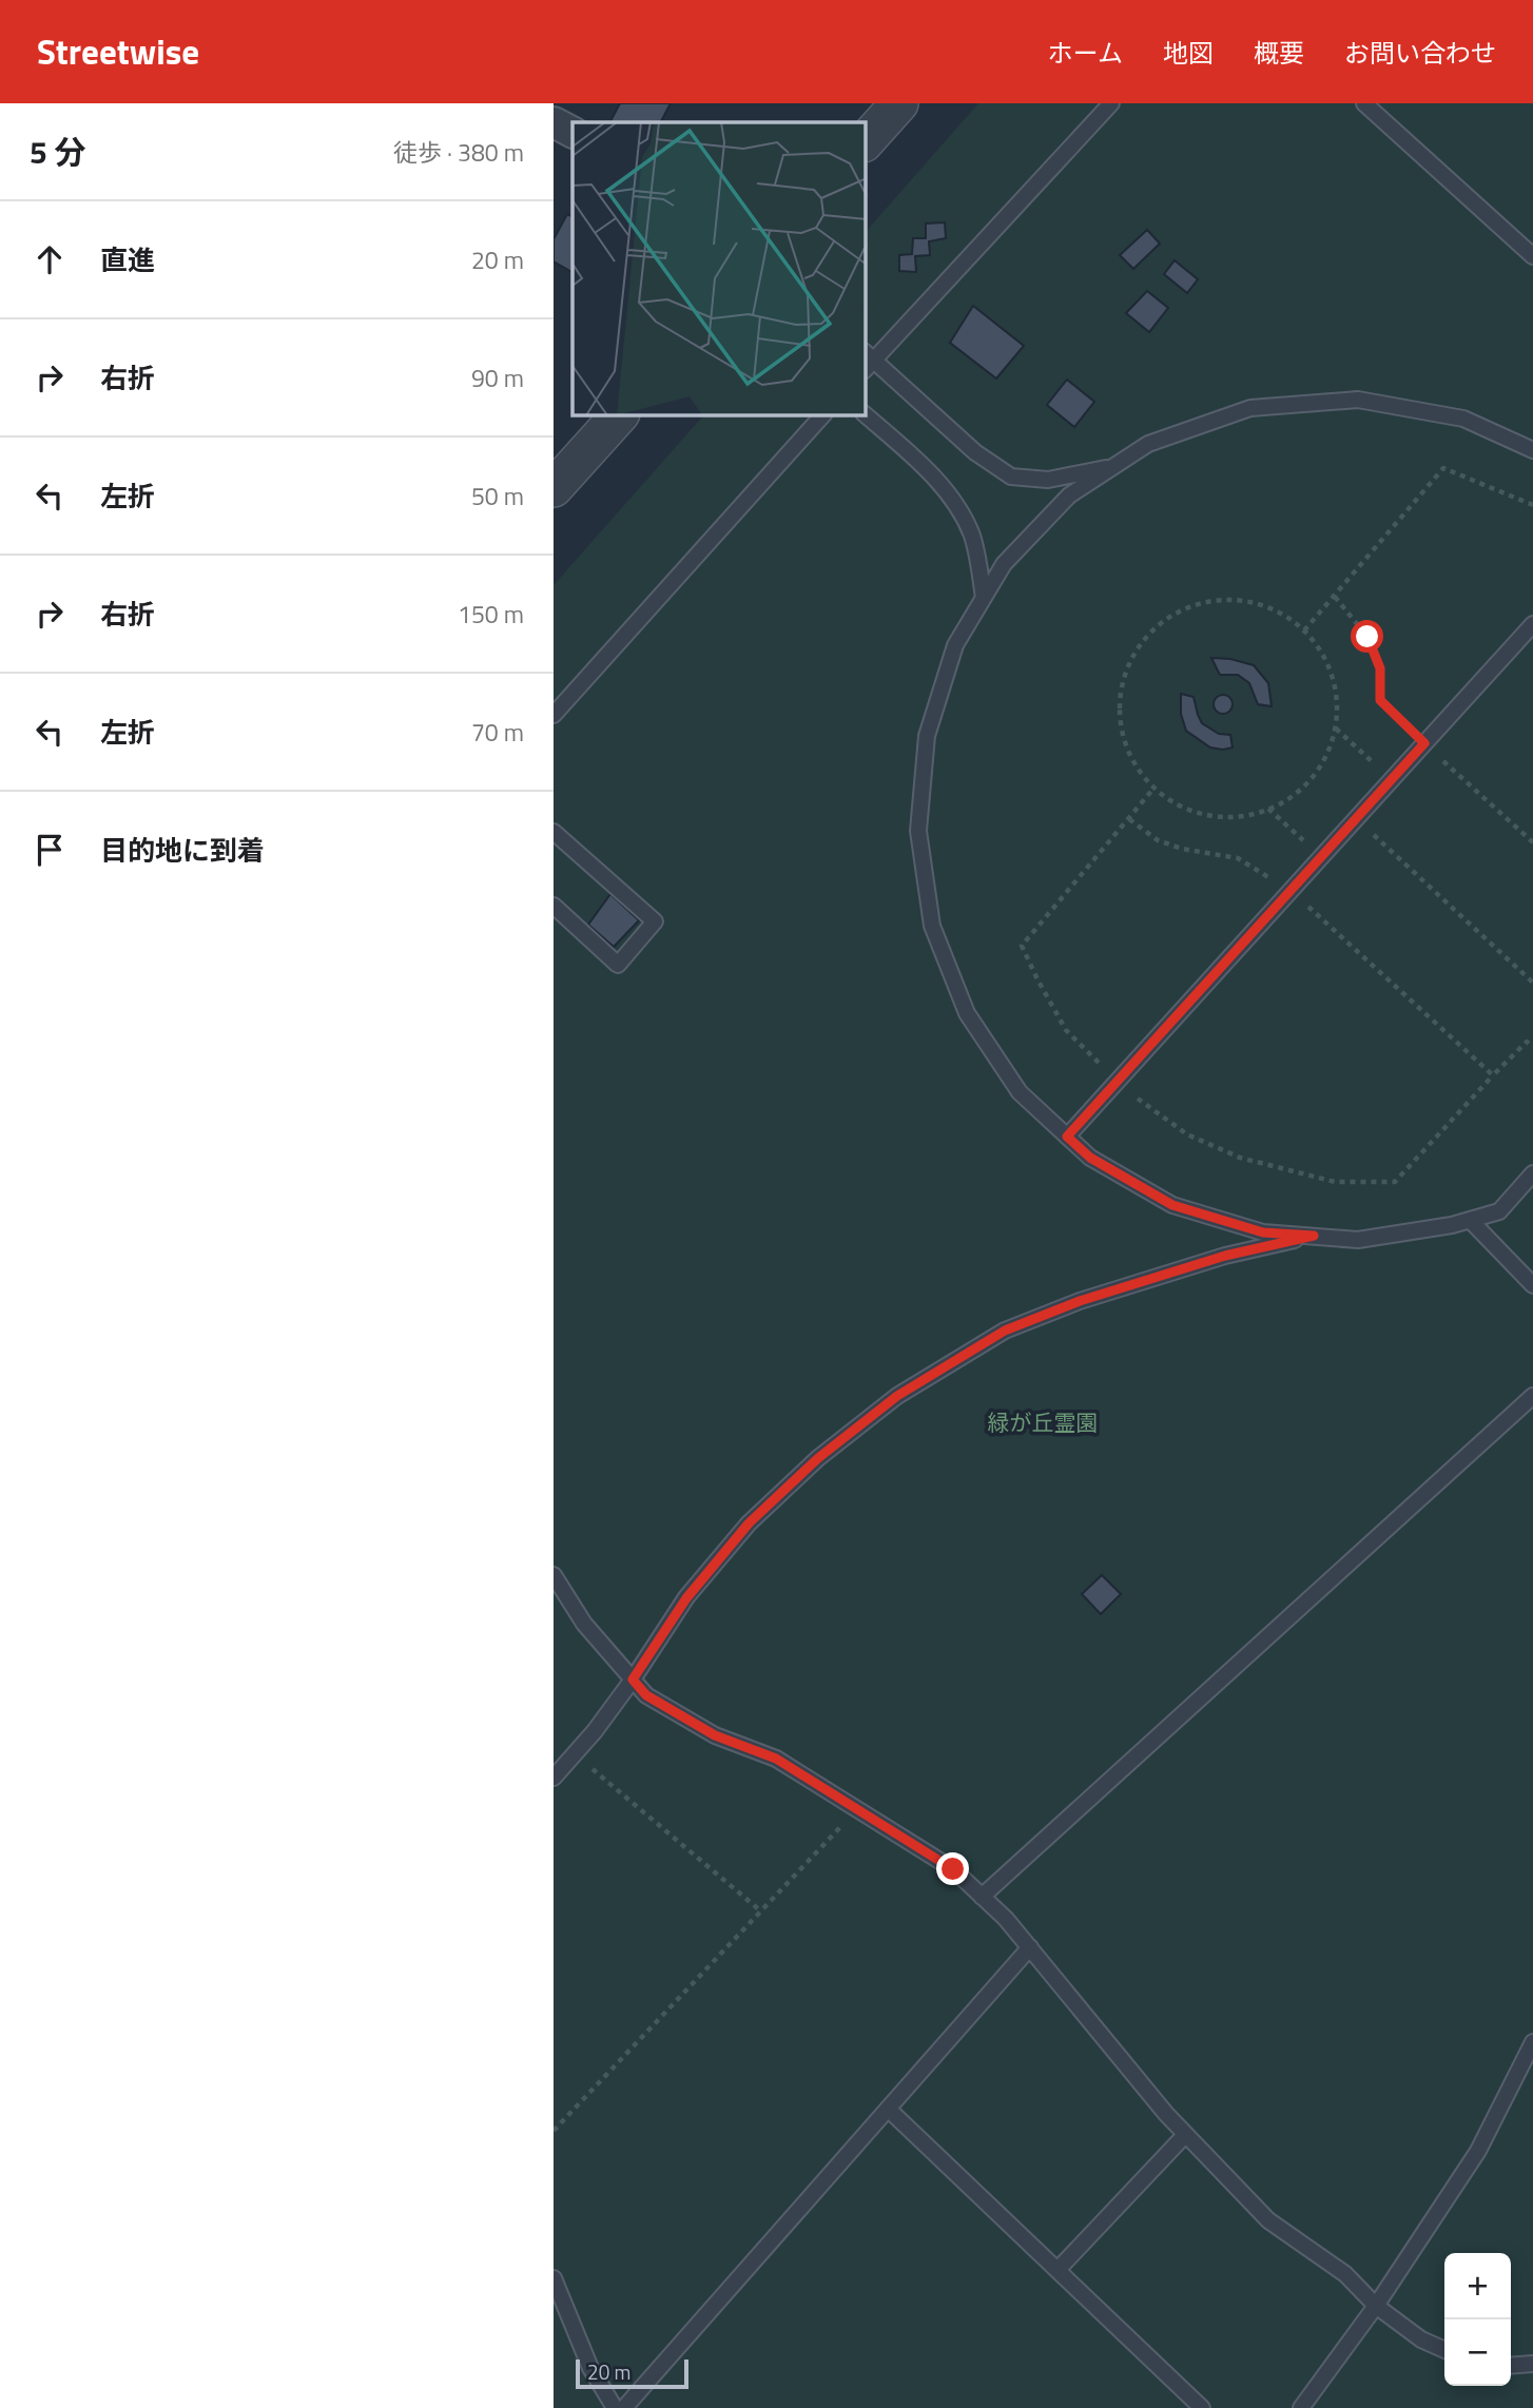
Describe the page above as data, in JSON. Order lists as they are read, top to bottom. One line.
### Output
{"parks":["緑が丘霊園"],"scale_bar":"20 m","page":{"header":"Streetwise","nav":["ホーム","地図","概要","お問い合わせ"],"heading":["5 分","徒歩 · 380 m"],"list":[["直進","20 m"],["右折","90 m"],["左折","50 m"],["右折","150 m"],["左折","70 m"],"目的地に到着"],"map_buttons":["+","−"],"scale":"20 m"}}
